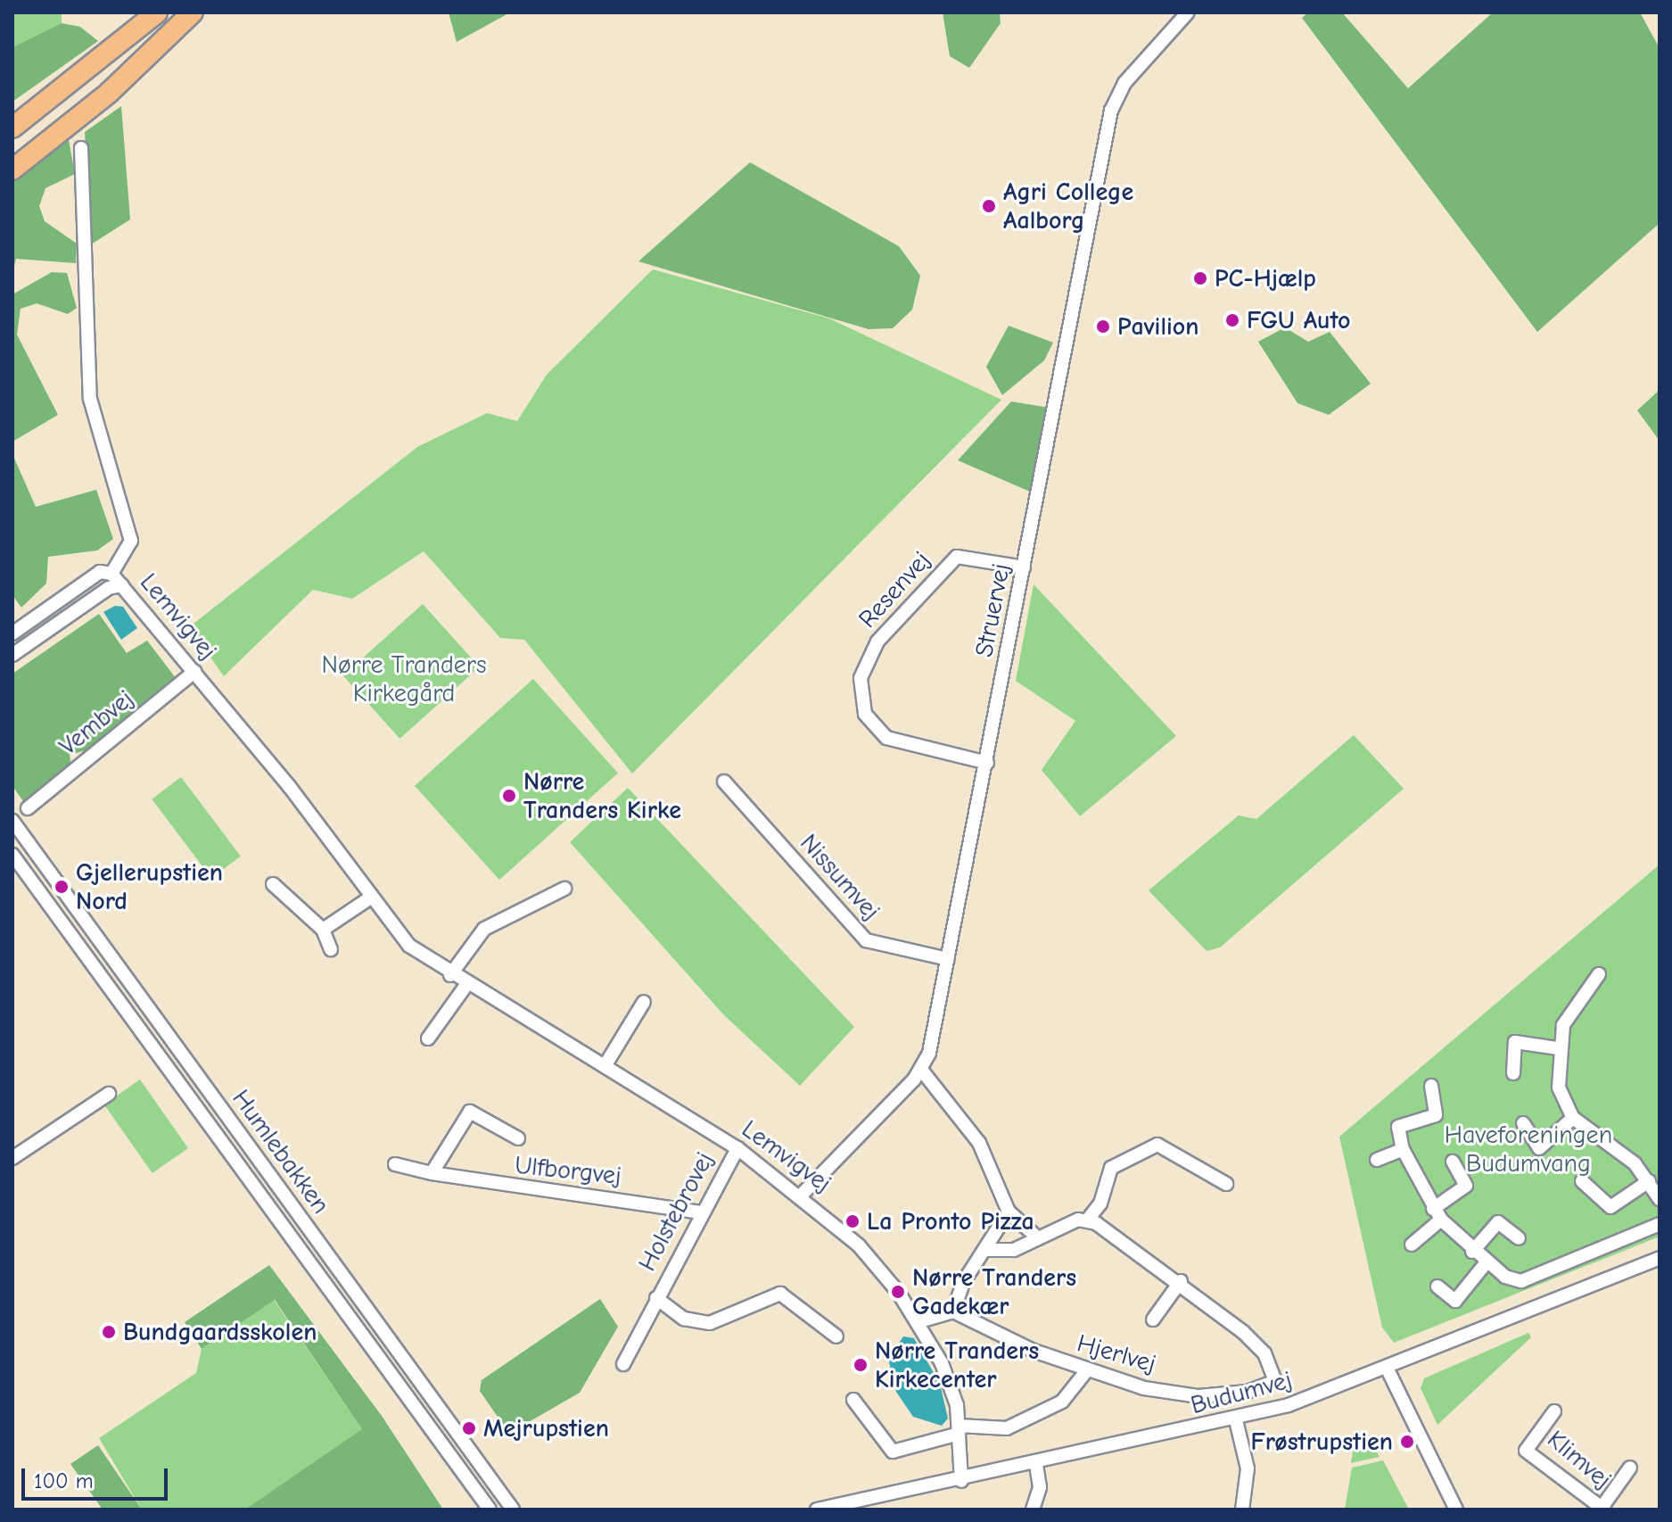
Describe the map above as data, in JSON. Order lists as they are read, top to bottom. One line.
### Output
{"streets":{"street":["Resenvej","Struervej","Lemvigvej","Vembvej","Nissumvej","Humlebakken","Ulfborgvej","Holstebrovej","Hjerlvej","Budumvej","Klimvej"]},"crossings":[["Resenvej","Struervej"],["Struervej","Nissumvej"],["Lemvigvej","Vembvej"],["Lemvigvej","Holstebrovej"],["Lemvigvej","Budumvej"],["Ulfborgvej","Holstebrovej"]],"parks":["Nørre Tranders Kirkegård","Haveforeningen Budumvang"],"places":["Agri College Aalborg","PC-Hjælp","FGU Auto","Pavilion","Nørre Tranders Kirke","Gjellerupstien Nord","La Pronto Pizza","Nørre Tranders Gadekær","Bundgaardsskolen","Nørre Tranders Kirkecenter","Mejrupstien","Frøstrupstien"],"scale_bar":"100 m"}
